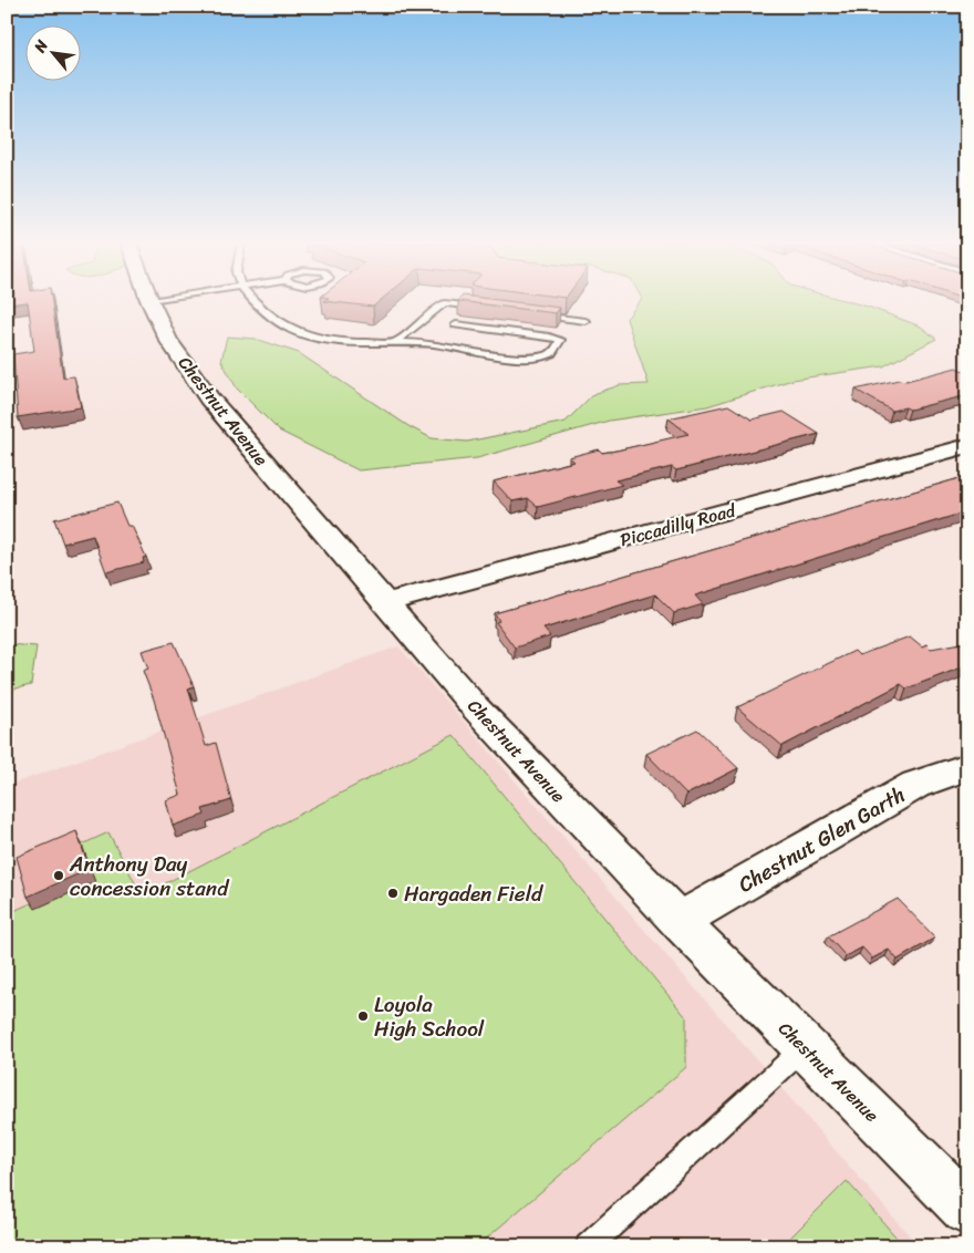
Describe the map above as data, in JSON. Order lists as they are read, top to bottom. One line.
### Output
{"streets":{"street":["Chestnut Avenue","Piccadilly Road","Chestnut Glen Garth"]},"crossings":[["Chestnut Avenue","Piccadilly Road"],["Chestnut Avenue","Chestnut Glen Garth"]],"places":["Anthony Day concession stand","Hargaden Field","Loyola High School"],"north":"top left"}
